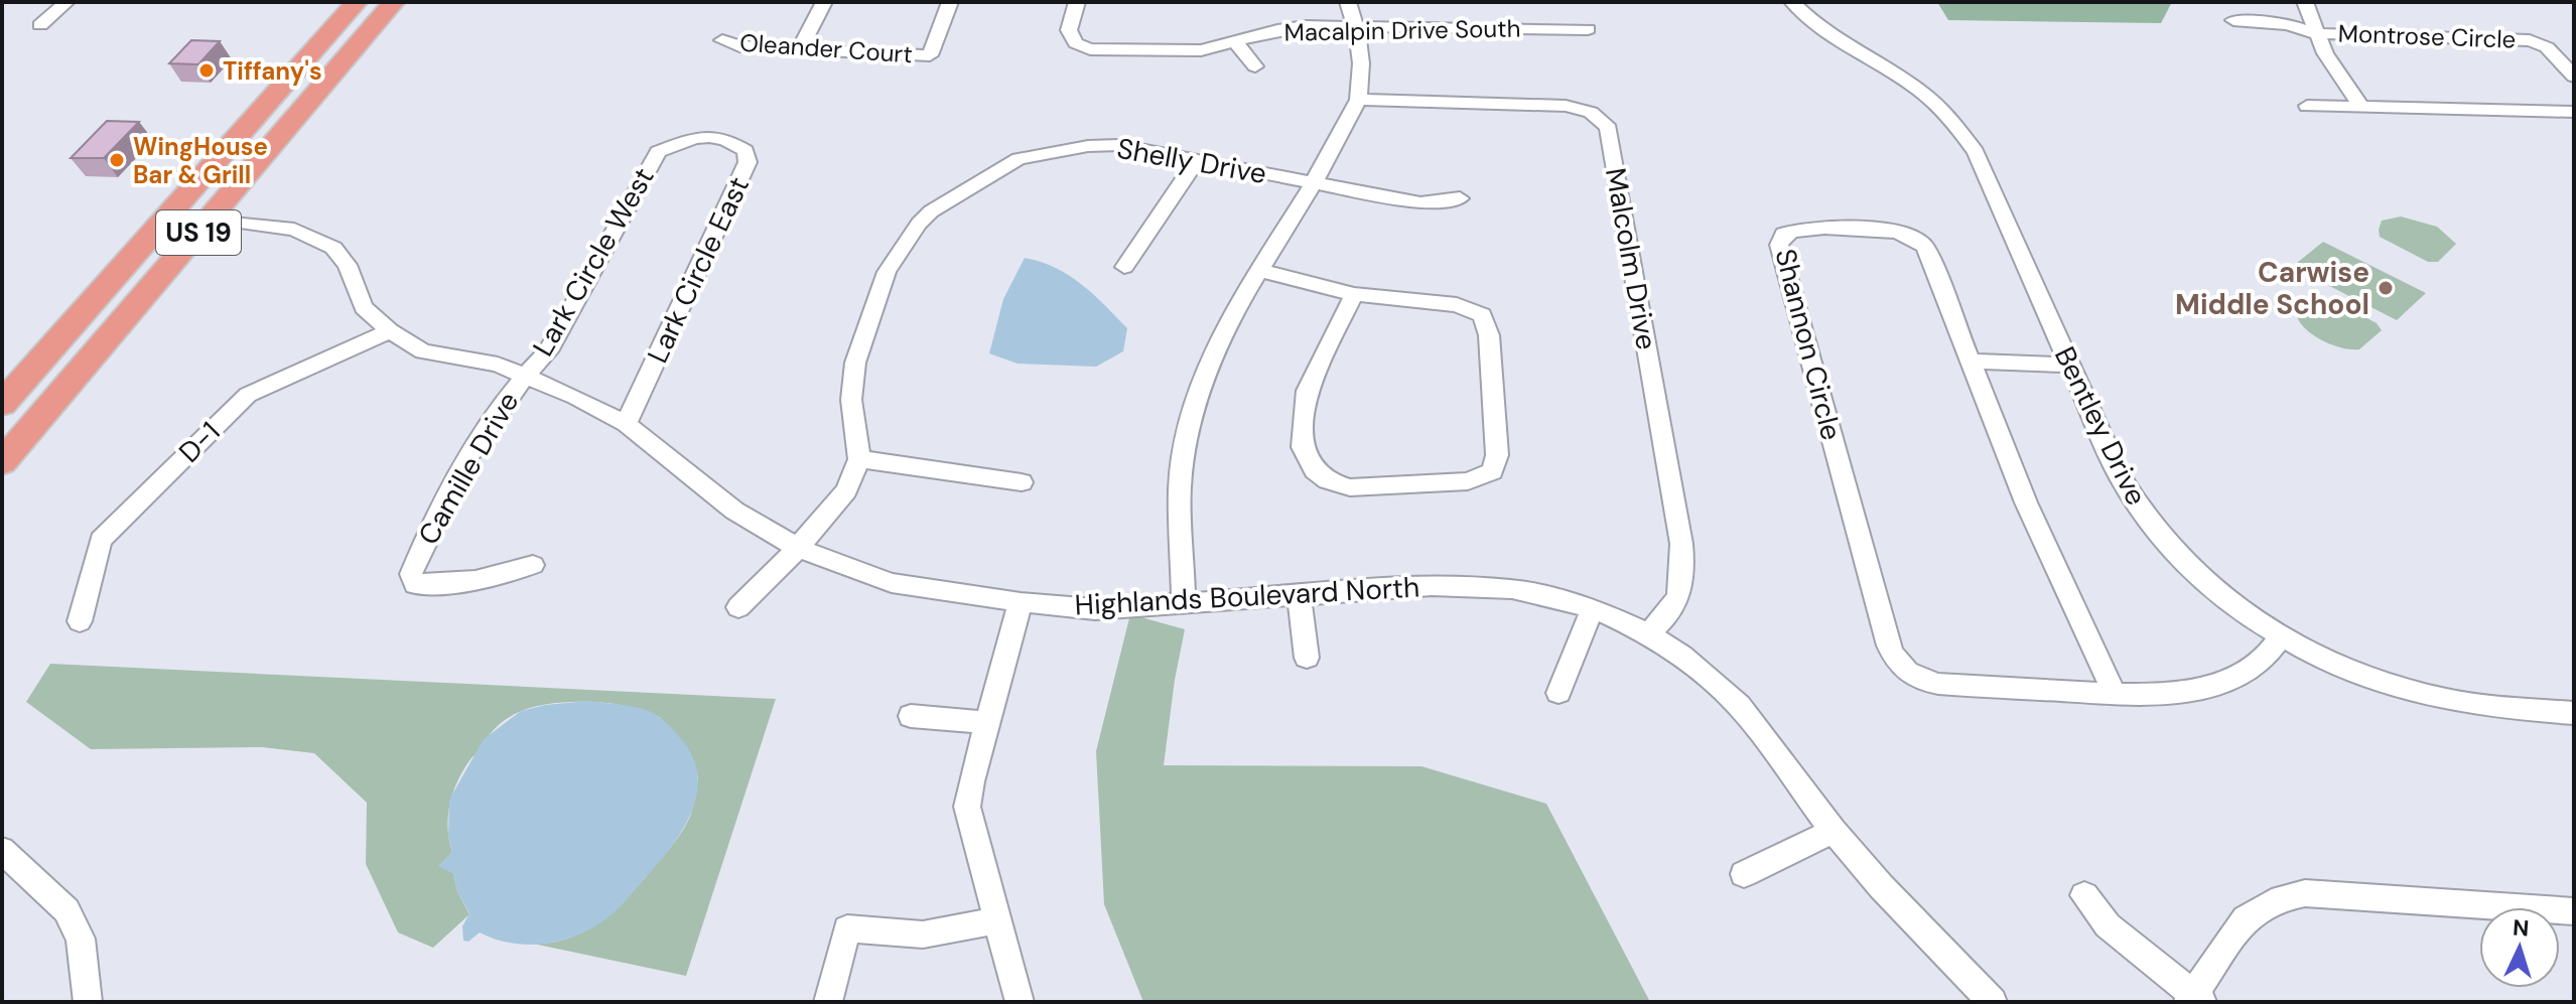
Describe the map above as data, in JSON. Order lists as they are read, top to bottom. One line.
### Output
{"streets":{"highway":["US 19"],"street":["Macalpin Drive South","Montrose Circle","Oleander Court","Shelly Drive","Malcolm Drive","Lark Circle West","Lark Circle East","Shannon Circle","Bentley Drive","D-1","Camille Drive","Highlands Boulevard North"]},"crossings":[["US 19","Highlands Boulevard North"],["Malcolm Drive","Highlands Boulevard North"],["Lark Circle West","Lark Circle East"],["Lark Circle West","Camille Drive"],["Lark Circle West","Highlands Boulevard North"],["Lark Circle East","Highlands Boulevard North"],["Shannon Circle","Bentley Drive"],["D-1","Highlands Boulevard North"],["Camille Drive","Highlands Boulevard North"]],"places":["Tiffany's","WingHouse Bar & Grill","Carwise Middle School"],"north":"top"}
